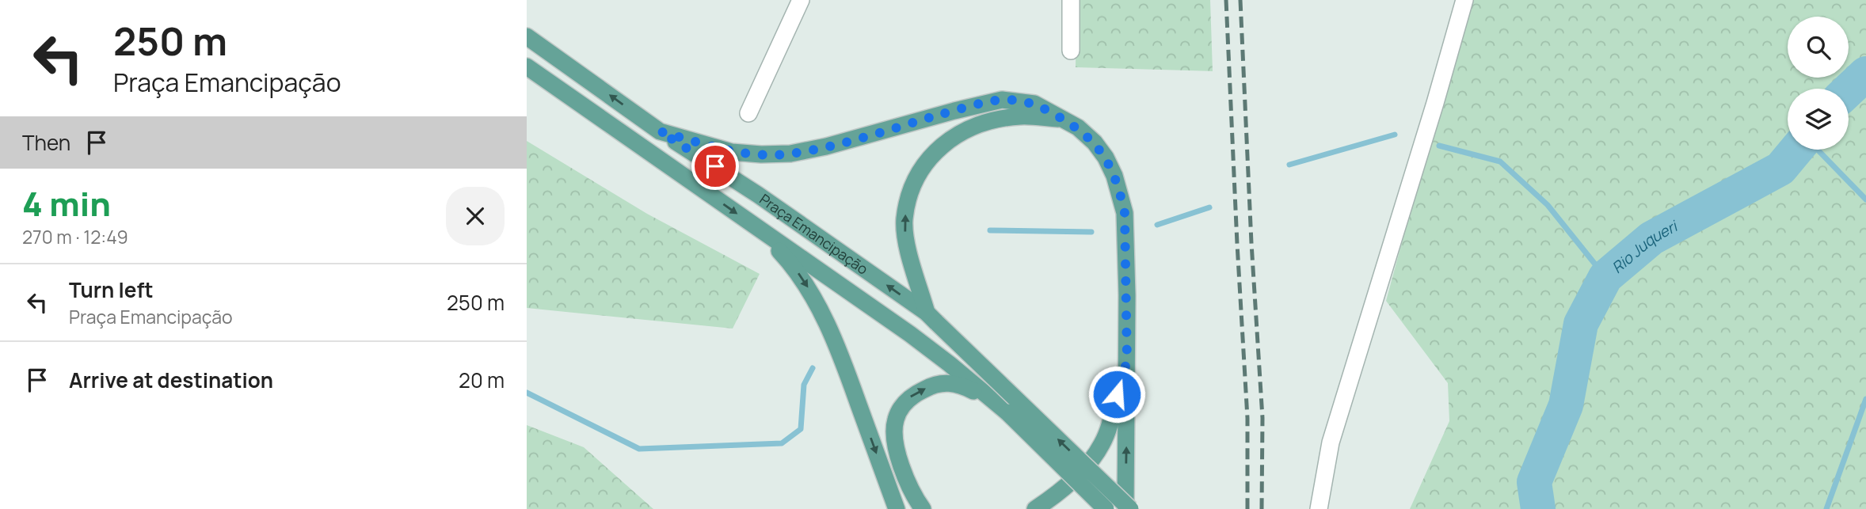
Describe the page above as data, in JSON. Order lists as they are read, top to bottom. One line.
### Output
{"streets":{"main road":["Praça Emancipação"]},"water":["Rio Juqueri"],"page":{"turn":["250 m","Praça Emancipação"],"then":"Then","heading":["4 min","270 m · 12:49"],"list":[{"name":"Turn left","note":"Praça Emancipação","value":"250 m"},{"name":"Arrive at destination","value":"20 m"}]}}
